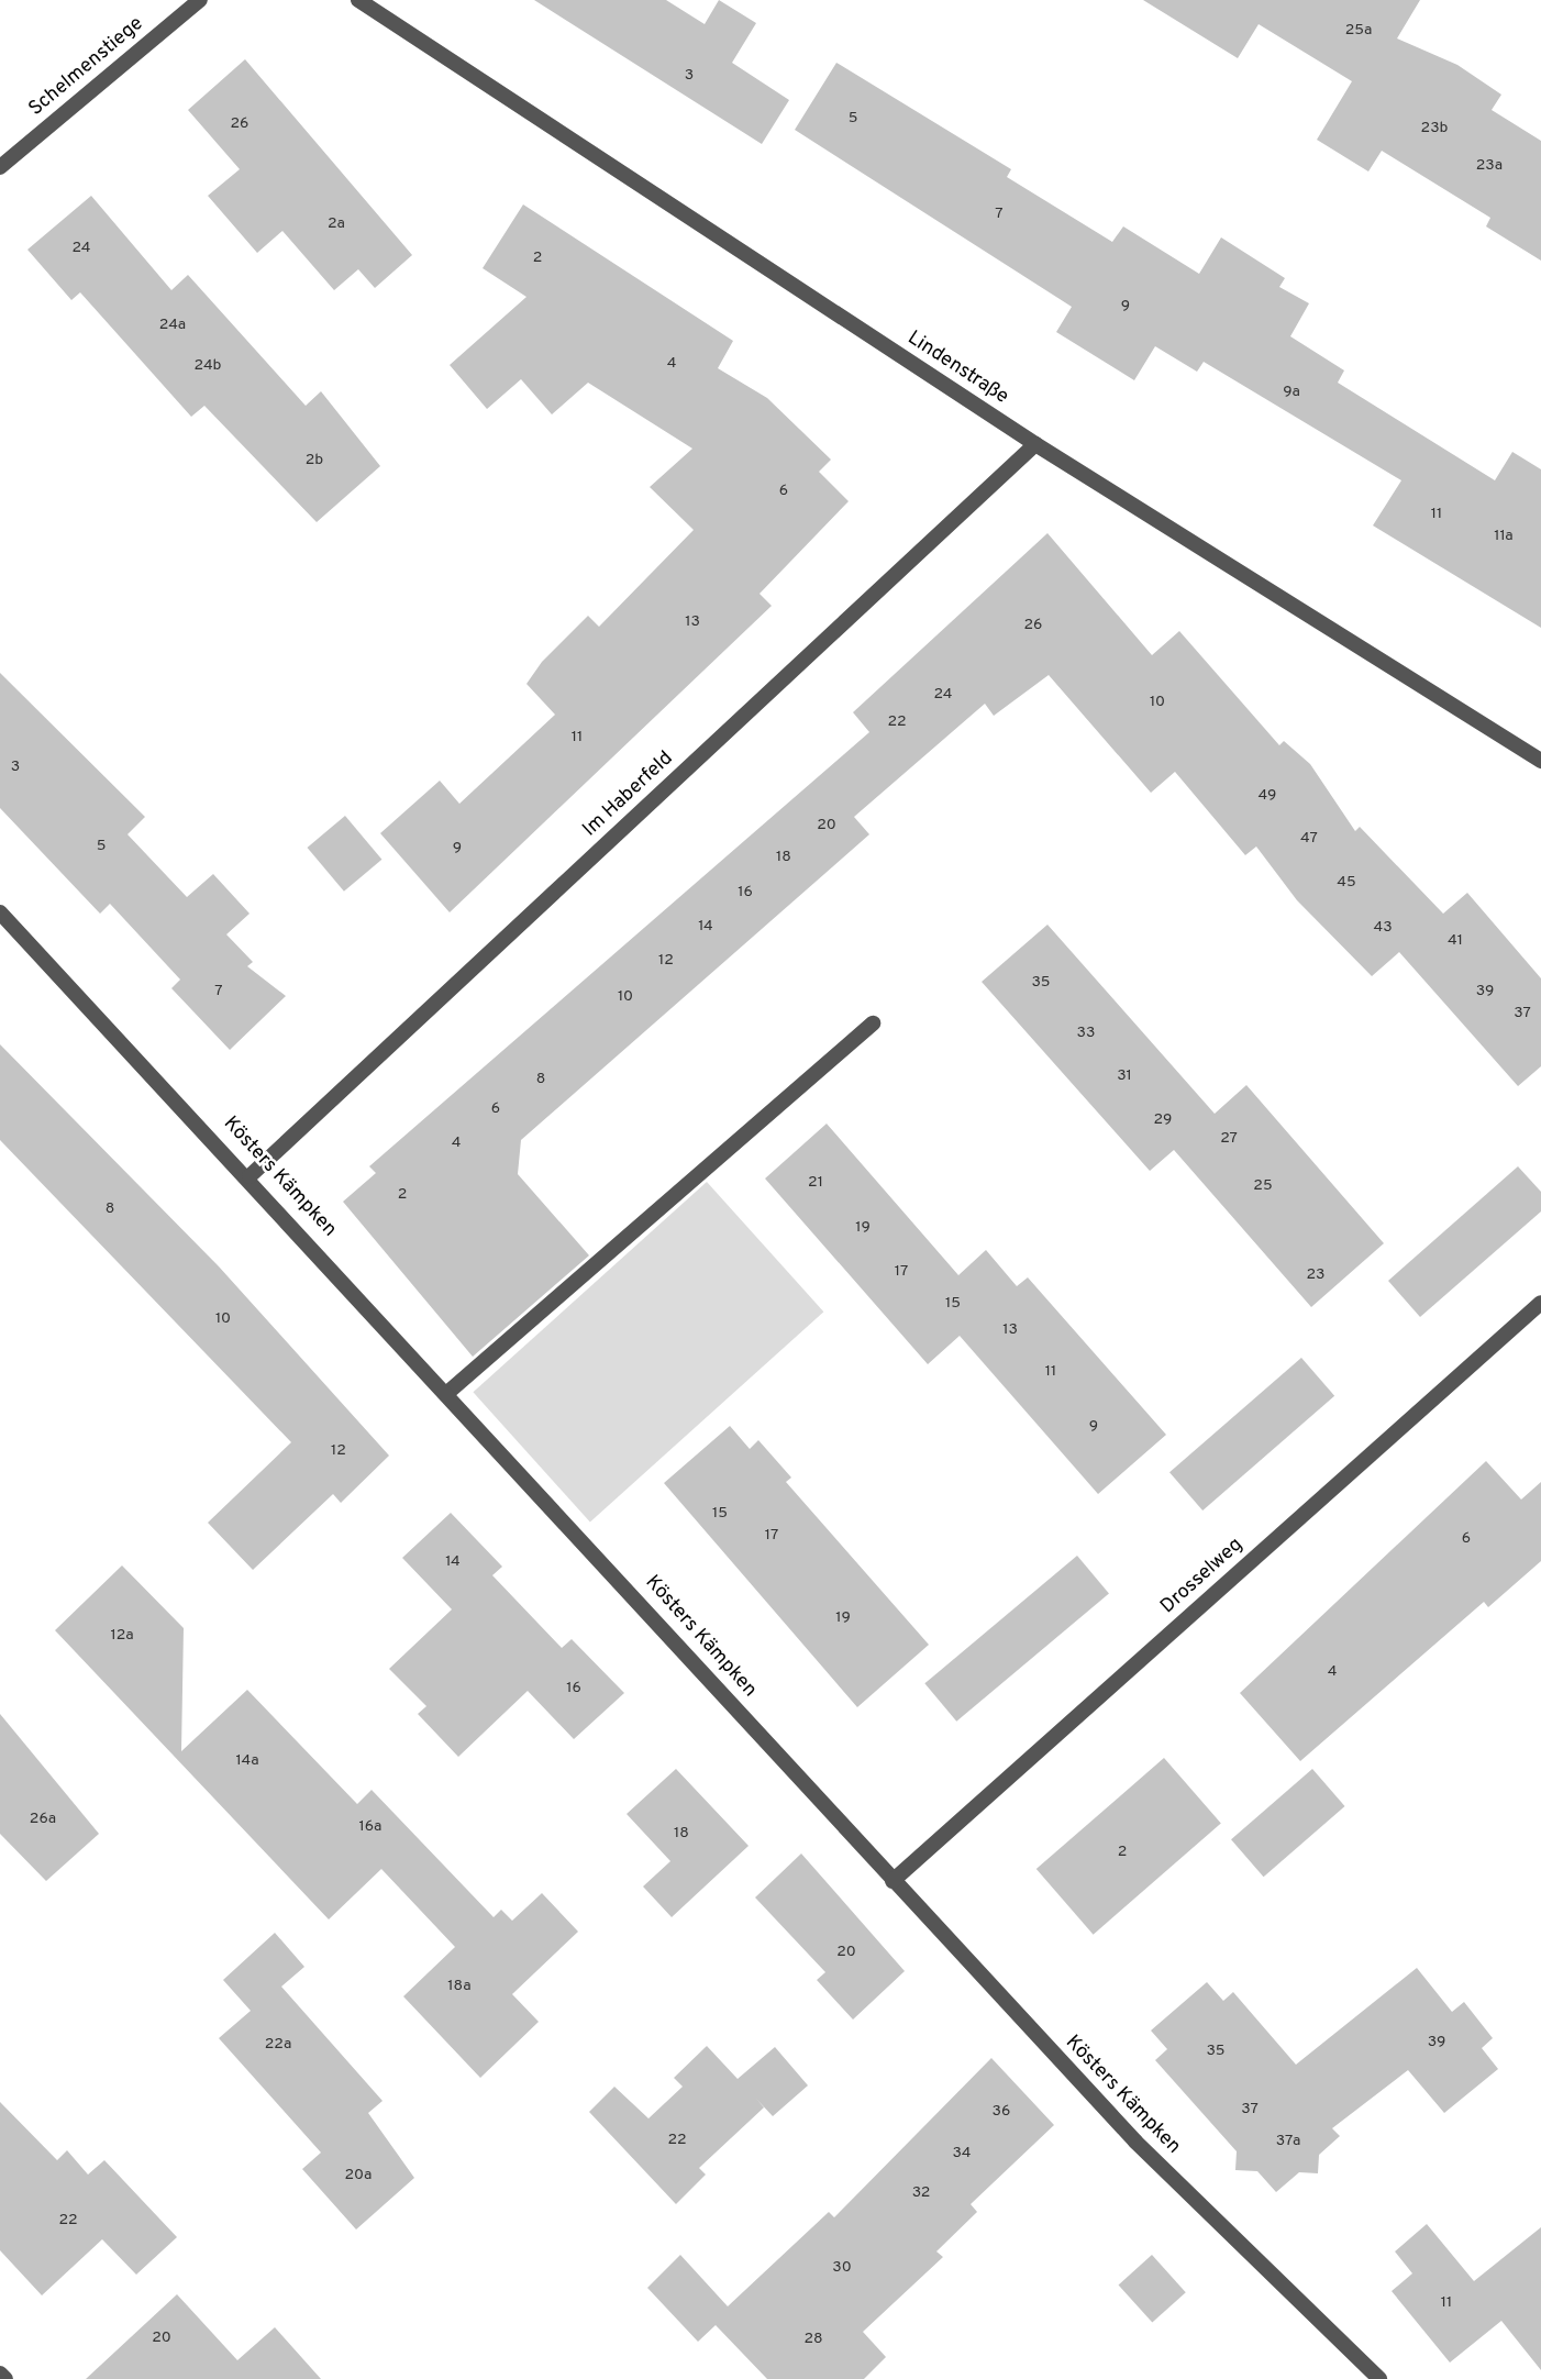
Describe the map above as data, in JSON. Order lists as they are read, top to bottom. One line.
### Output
{"streets":{"street":["Schelmenstiege","Lindenstraße","Im Haberfeld","Kösters Kämpken","Drosselweg"]},"crossings":[["Lindenstraße","Im Haberfeld"],["Im Haberfeld","Kösters Kämpken"],["Kösters Kämpken","Drosselweg"]],"house_numbers":["25a","3","5","26","23b","23a","7","2a","24","2","9","24a","4","24b","9a","2b","6","11","11a","13","26","24","10","22","11","3","49","20","47","5","9","18","45","16","14","43","41","12","35","7","39","10","37","33","31","8","6","29","27","4","21","25","2","8","19","17","23","15","10","13","11","9","12","15","17","6","14","19","12a","4","16","14a","26a","16a","18","2","20","18a","39","22a","35","37","36","22","37a","34","20a","32","22","30","11","20","28"]}
